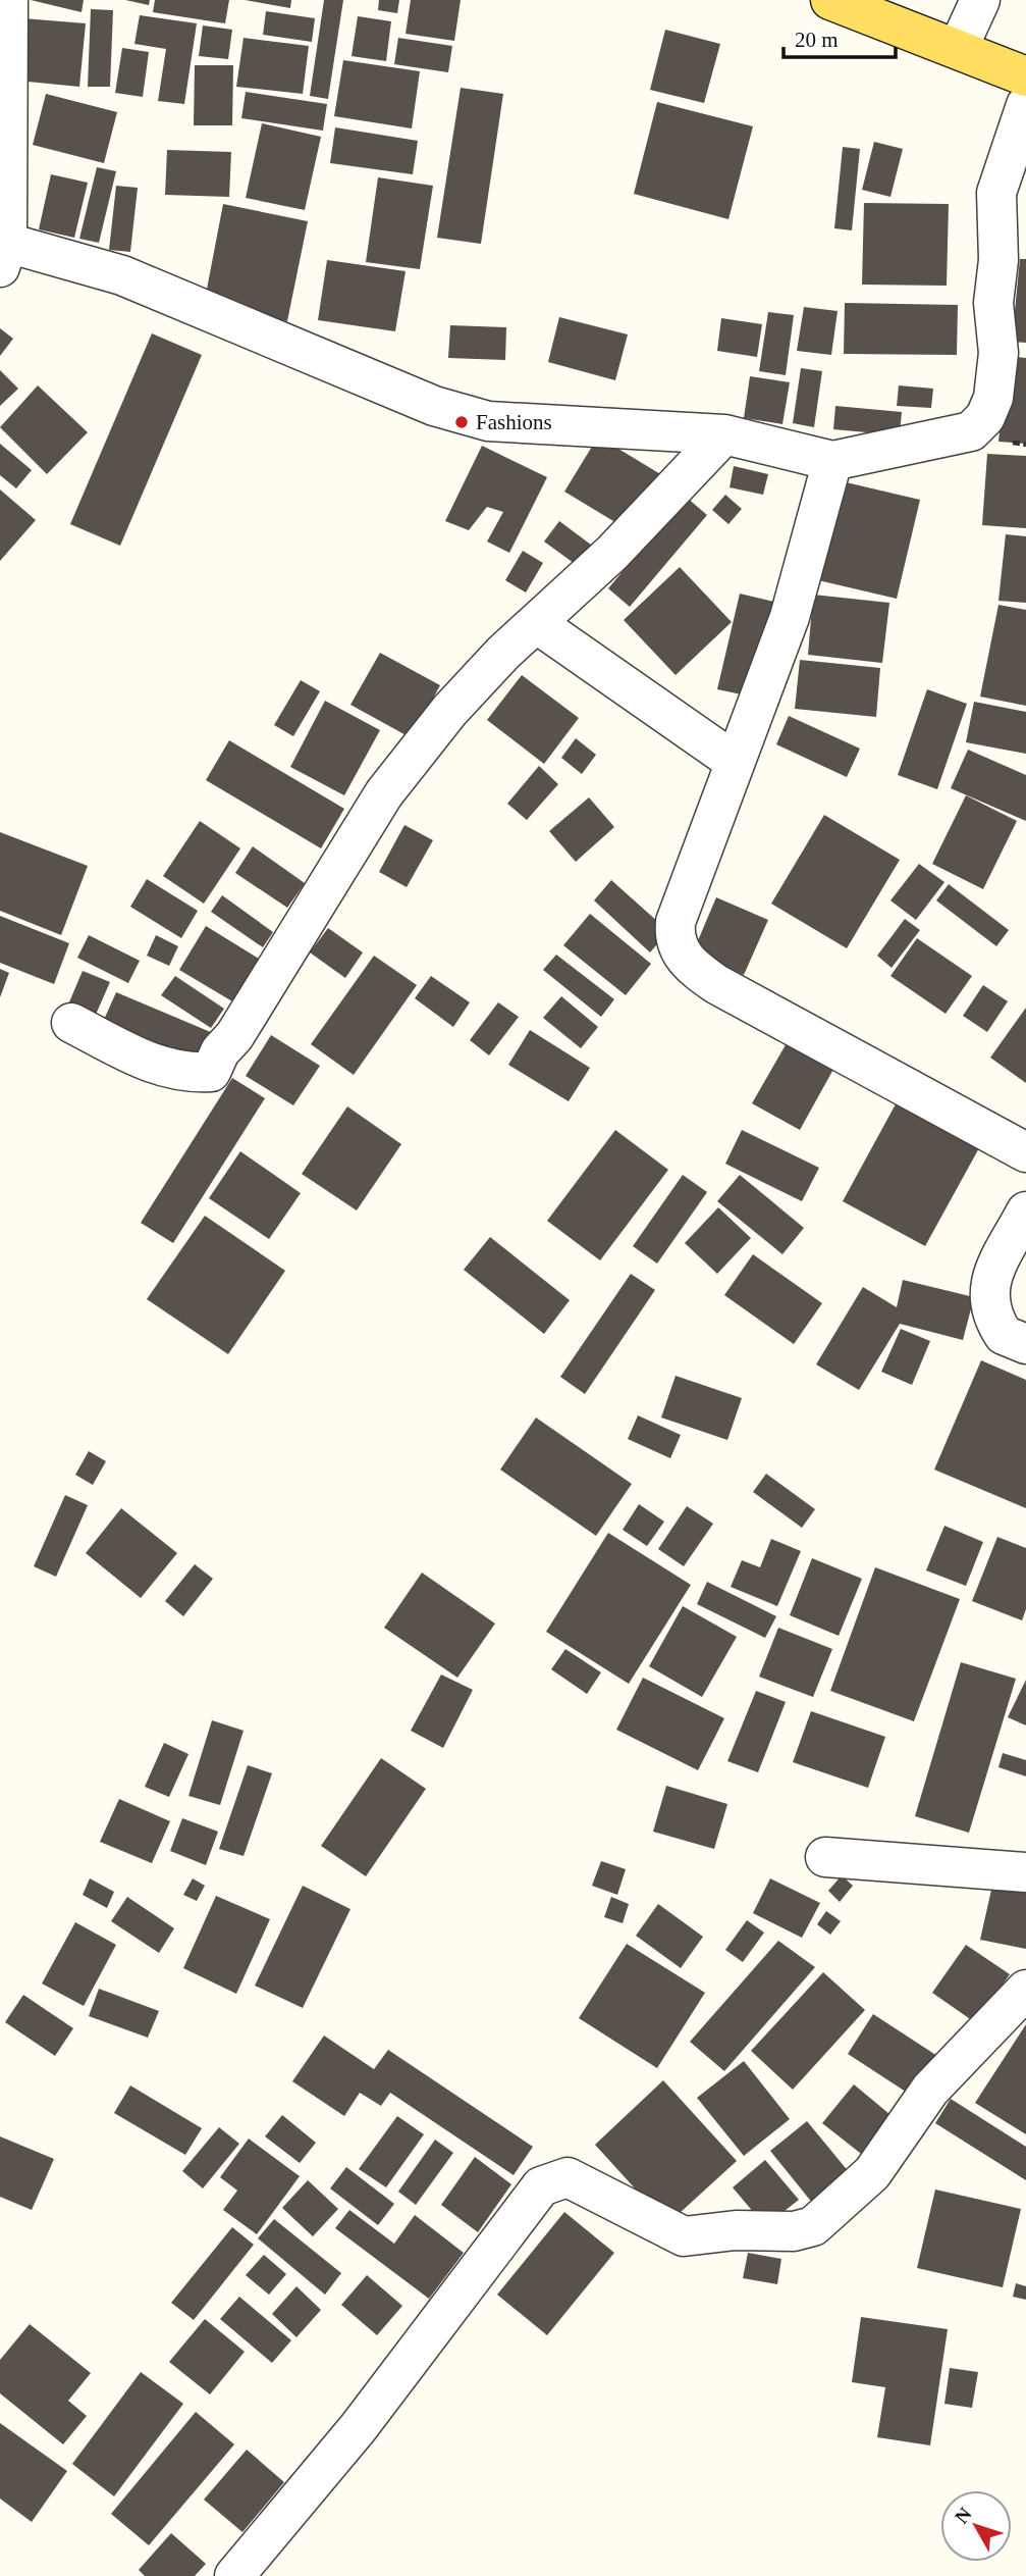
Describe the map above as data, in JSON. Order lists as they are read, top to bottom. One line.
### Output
{"places":["Fashions"],"scale_bar":"20 m","north":"top left"}
